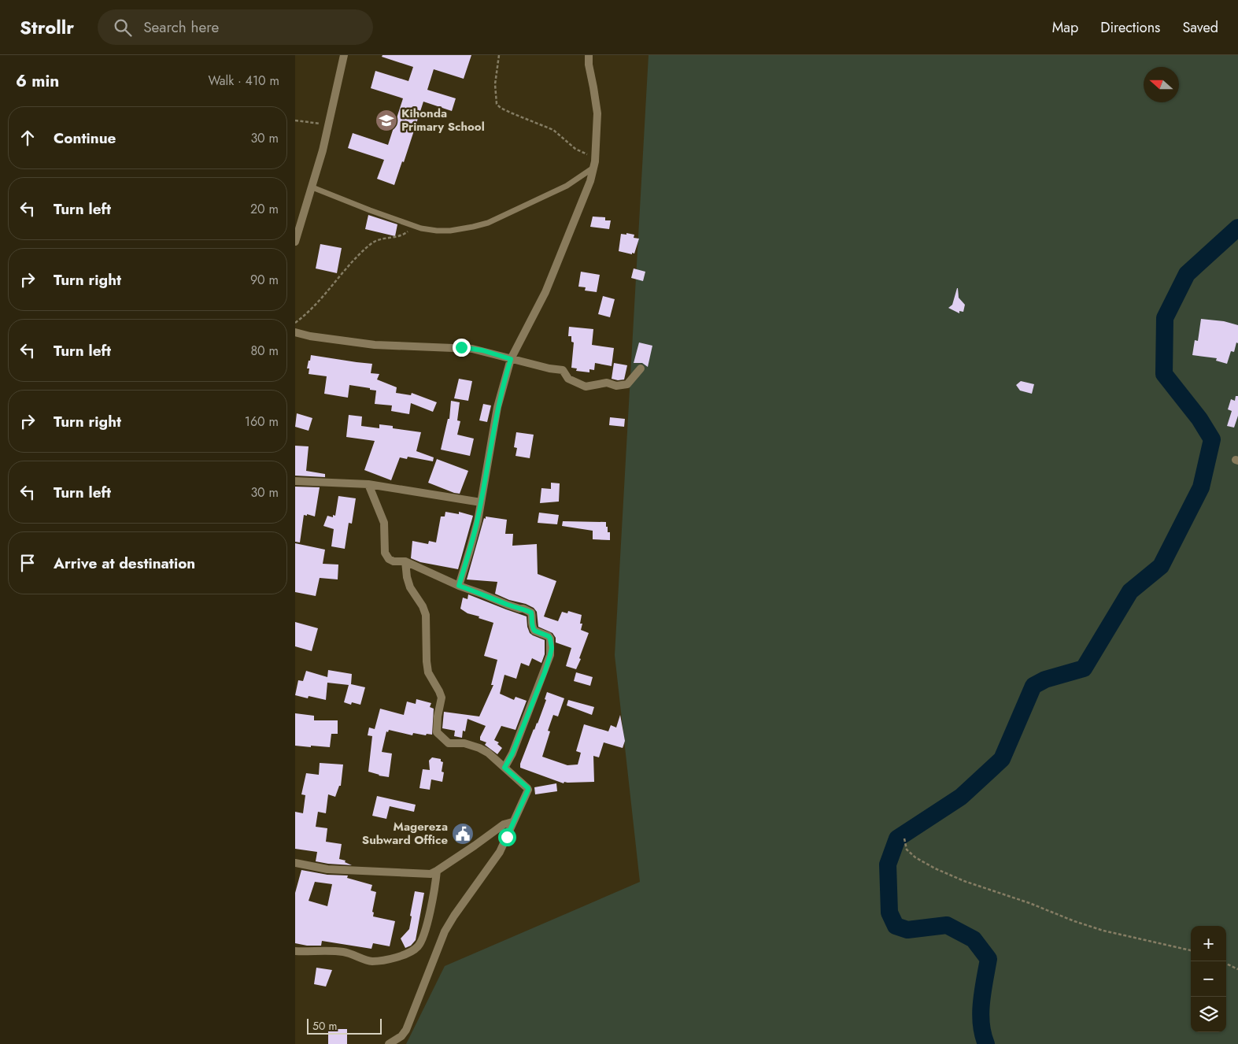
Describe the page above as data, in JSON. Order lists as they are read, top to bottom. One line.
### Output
{"places":{"school or university":["Kihonda Primary School"],"public building":["Magereza Subward Office"]},"scale_bar":"50 m","north":"left","page":{"header":"Strollr","search":"Search here","nav":["Map","Directions","Saved"],"heading":["6 min","Walk · 410 m"],"list":[["Continue","30 m"],["Turn left","20 m"],["Turn right","90 m"],["Turn left","80 m"],["Turn right","160 m"],["Turn left","30 m"],"Arrive at destination"],"map_buttons":["+","−"],"scale":"50 m"}}
